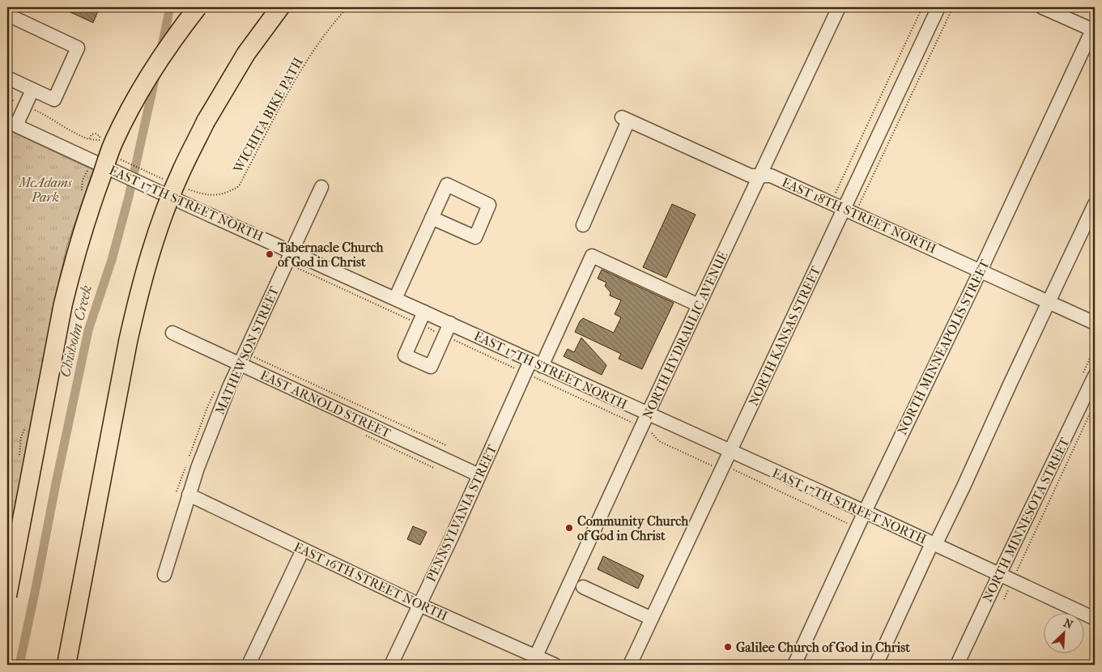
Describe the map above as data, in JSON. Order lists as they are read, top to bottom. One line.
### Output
{"streets":{"street":["EAST 17TH STREET NORTH","EAST 18TH STREET NORTH","NORTH HYDRAULIC AVENUE","NORTH KANSAS STREET","NORTH MINNEAPOLIS STREET","MATHEWSON STREET","EAST ARNOLD STREET","PENNSYLVANIA STREET","NORTH MINNESOTA STREET","EAST 16TH STREET NORTH"],"path":["WICHITA BIKE PATH"]},"crossings":[["EAST 17TH STREET NORTH","NORTH HYDRAULIC AVENUE"],["EAST 17TH STREET NORTH","NORTH KANSAS STREET"],["EAST 17TH STREET NORTH","NORTH MINNEAPOLIS STREET"],["EAST 17TH STREET NORTH","MATHEWSON STREET"],["EAST 17TH STREET NORTH","PENNSYLVANIA STREET"],["EAST 17TH STREET NORTH","NORTH MINNESOTA STREET"],["EAST 18TH STREET NORTH","NORTH HYDRAULIC AVENUE"],["EAST 18TH STREET NORTH","NORTH KANSAS STREET"],["EAST 18TH STREET NORTH","NORTH MINNEAPOLIS STREET"],["NORTH HYDRAULIC AVENUE","PENNSYLVANIA STREET"],["NORTH HYDRAULIC AVENUE","EAST 16TH STREET NORTH"],["MATHEWSON STREET","EAST ARNOLD STREET"],["MATHEWSON STREET","EAST 16TH STREET NORTH"],["EAST ARNOLD STREET","PENNSYLVANIA STREET"],["PENNSYLVANIA STREET","EAST 16TH STREET NORTH"]],"water":["Chisholm Creek"],"parks":["McAdams Park"],"places":["Tabernacle Church of God in Christ","Community Church of God in Christ","Galilee Church of God in Christ"],"north":"top right"}
